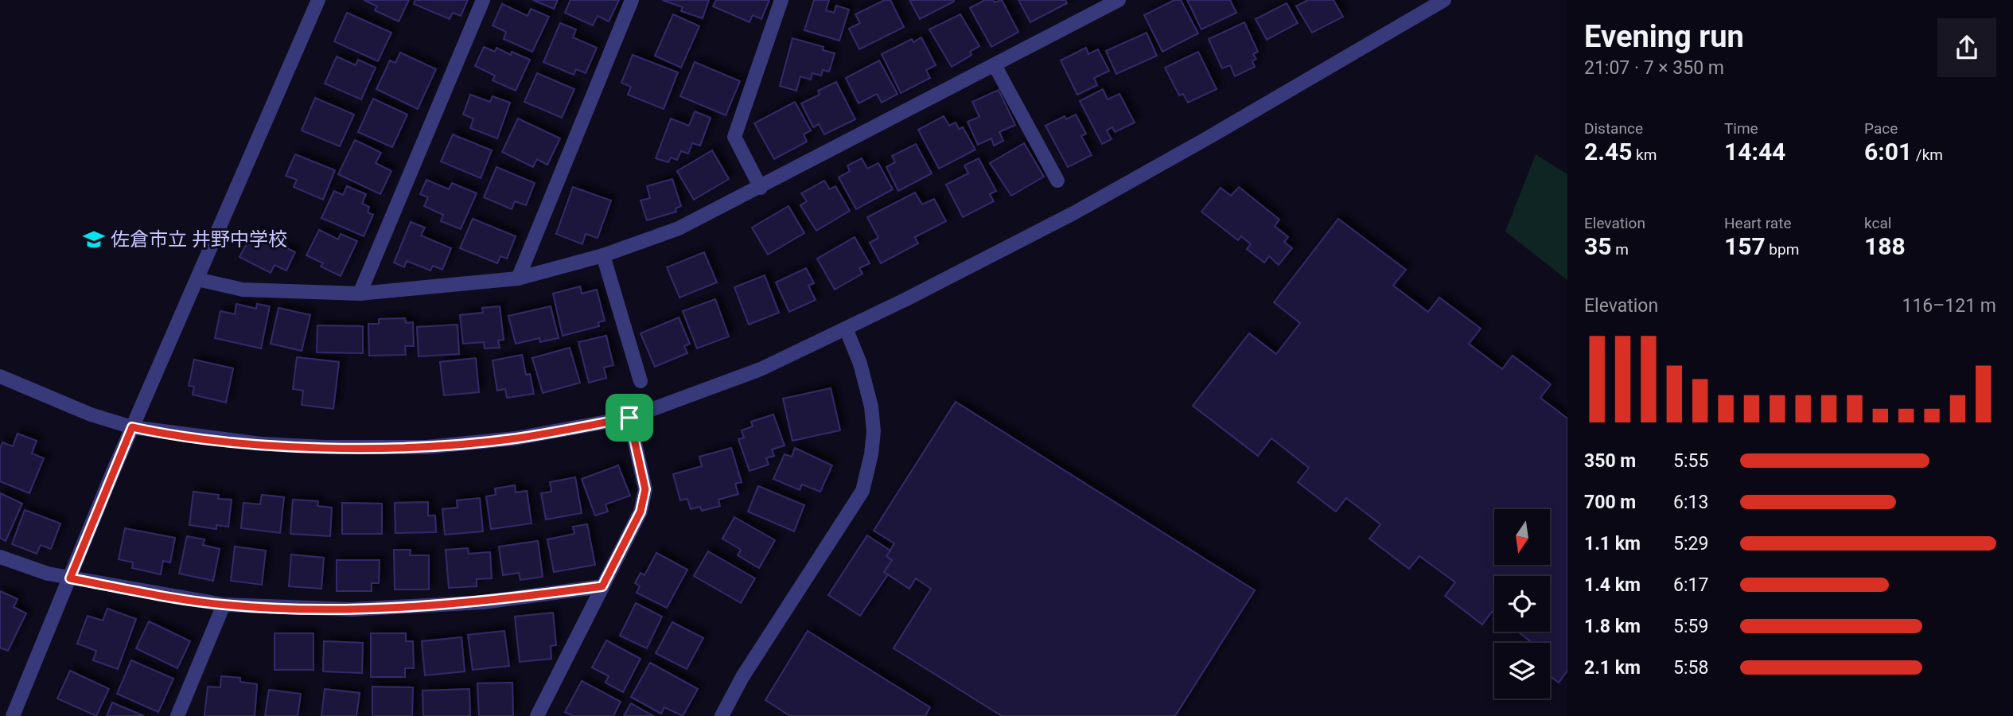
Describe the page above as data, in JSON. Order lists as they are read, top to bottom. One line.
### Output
{"places":{"school or university":["佐倉市立 井野中学校"]},"north":"bottom","page":{"heading":["Evening run","21:07 · 7 × 350 m"],"stats":[["Distance","2.45 km"],["Time","14:44"],["Pace","6:01 /km"],["Elevation","35 m"],["Heart rate","157 bpm"],["kcal","188"]],"chart":["Elevation","116–121 m"],"list":[{"name":"350 m","note":"5:55"},{"name":"700 m","note":"6:13"},{"name":"1.1 km","note":"5:29"},{"name":"1.4 km","note":"6:17"},{"name":"1.8 km","note":"5:59"},{"name":"2.1 km","note":"5:58"}]}}
